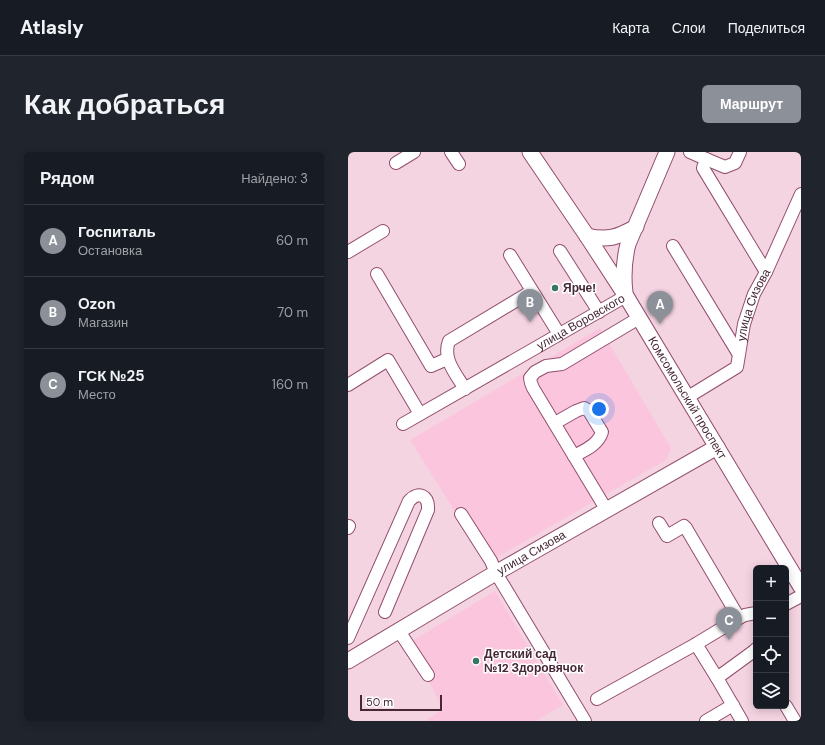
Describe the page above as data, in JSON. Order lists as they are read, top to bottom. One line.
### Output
{"streets":{"main road":["улица Сизова","улица Воровского","Комсомольский проспект"]},"crossings":[["улица Сизова","Комсомольский проспект"],["улица Воровского","Комсомольский проспект"]],"places":["Ярче!","Детский сад №12 Здоровячок"],"scale_bar":"50 m","page":{"header":"Atlasly","nav":["Карта","Слои","Поделиться"],"buttons":"Маршрут","title":"Как добраться","heading":["Рядом","Найдено: 3"],"list":[{"mark":"A","name":"Госпиталь","note":"Остановка","value":"60 m"},{"mark":"B","name":"Ozon","note":"Магазин","value":"70 m"},{"mark":"C","name":"ГСК №25","note":"Место","value":"160 m"}],"pins":["B","A","C"],"map_buttons":["+","−"],"scale":"50 m"}}
